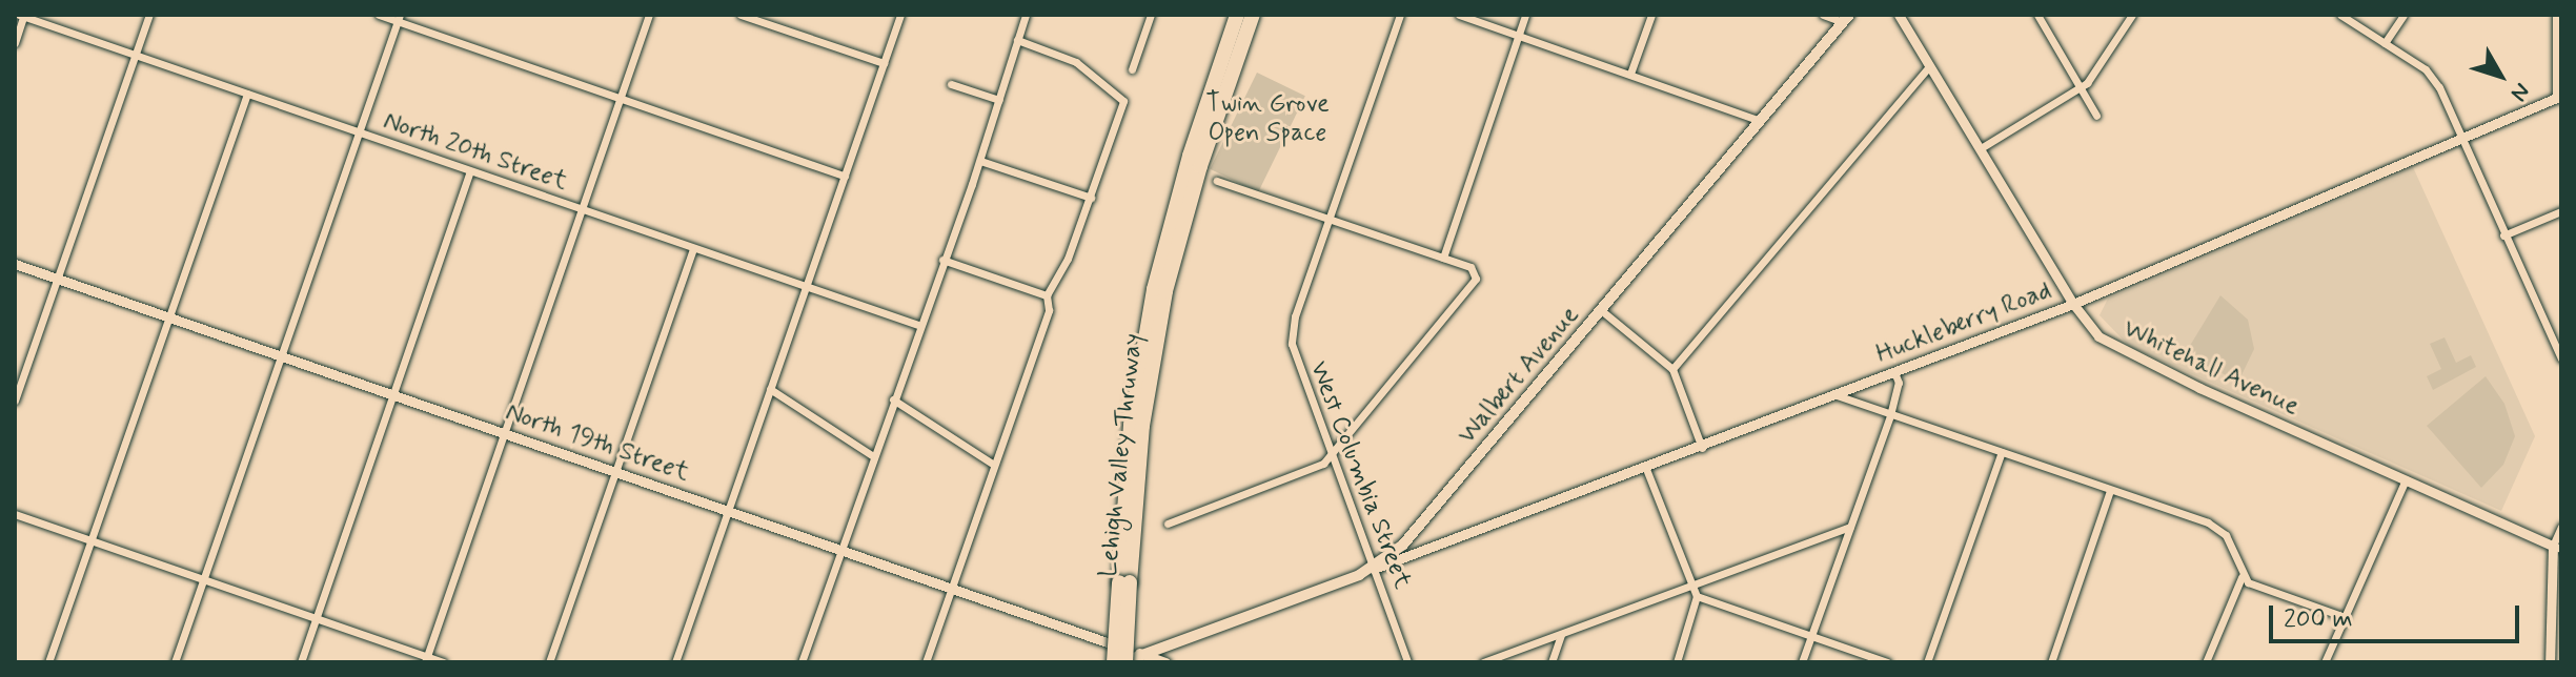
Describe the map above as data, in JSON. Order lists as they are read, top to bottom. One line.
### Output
{"streets":{"highway":["Lehigh Valley Thruway"],"main road":["Walbert Avenue"],"street":["North 20th Street","Huckleberry Road","Whitehall Avenue","North 19th Street","West Columbia Street"]},"crossings":[["Huckleberry Road","Whitehall Avenue"],["Huckleberry Road","Walbert Avenue"],["Huckleberry Road","West Columbia Street"],["Walbert Avenue","North 19th Street"],["Walbert Avenue","Lehigh Valley Thruway"],["Walbert Avenue","West Columbia Street"]],"parks":["Twin Grove Open Space"],"scale_bar":"200 m","north":"bottom right"}
